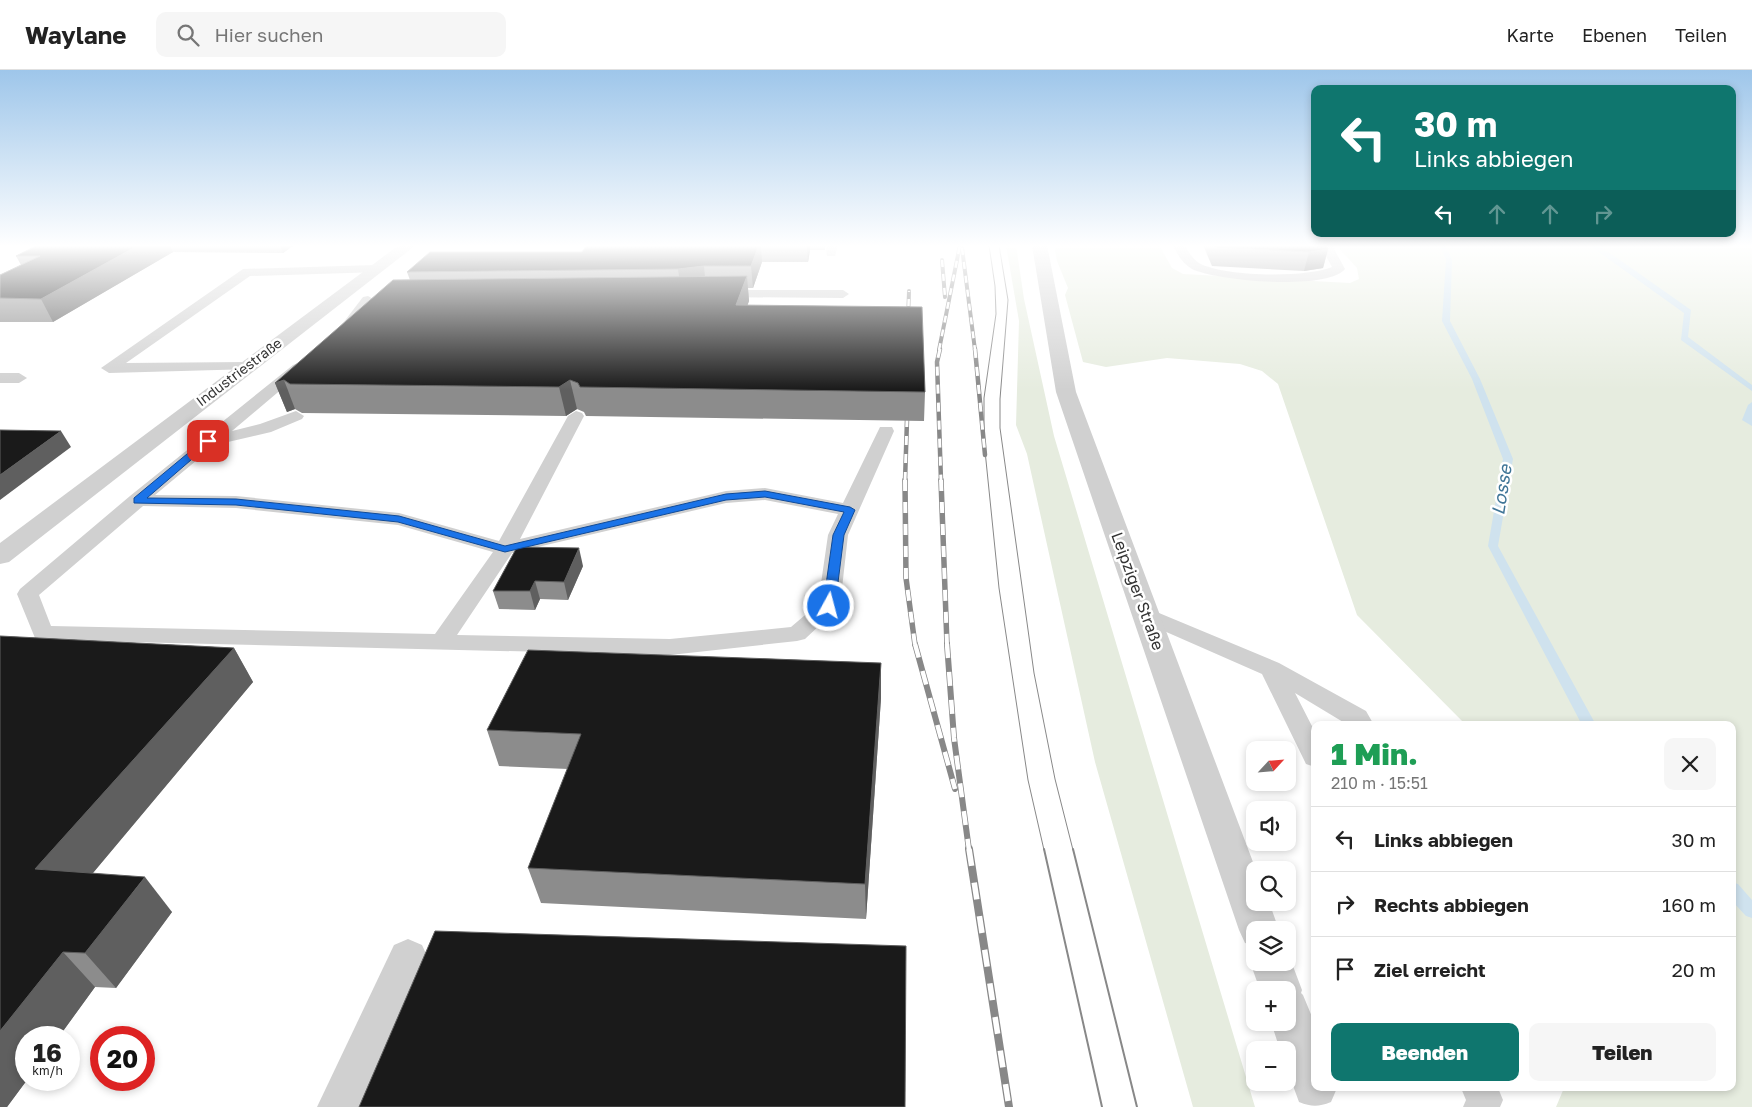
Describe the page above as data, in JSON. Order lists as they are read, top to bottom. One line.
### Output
{"streets":{"street":["Industriestraße","Leipziger Straße"]},"water":["Losse"],"north":"top right","page":{"header":"Waylane","search":"Hier suchen","nav":["Karte","Ebenen","Teilen"],"turn":["30 m","Links abbiegen"],"heading":["1 Min.","210 m · 15:51"],"map_buttons":["+","−"],"list":[{"name":"Links abbiegen","value":"30 m"},{"name":"Rechts abbiegen","value":"160 m"},{"name":"Ziel erreicht","value":"20 m"}],"buttons":["Beenden","Teilen"],"speed":"16 km/h","limit":"20"}}
